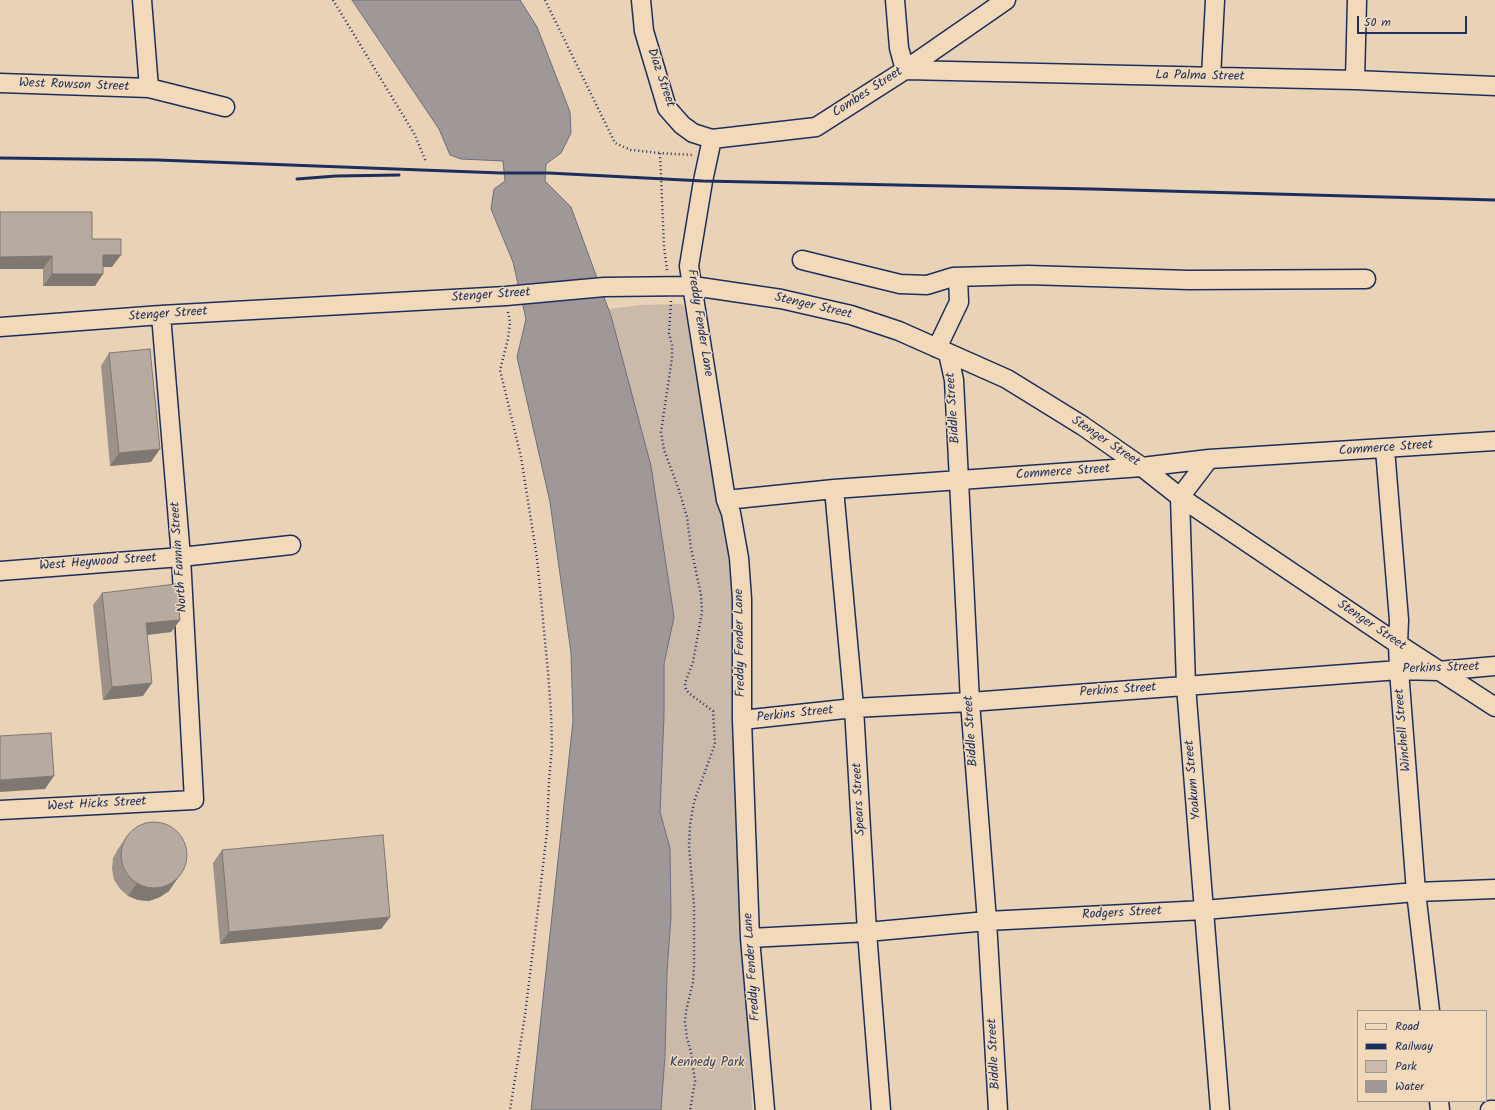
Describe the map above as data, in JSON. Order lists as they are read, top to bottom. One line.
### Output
{"streets":{"street":["La Palma Street","Diaz Street","West Rowson Street","Combes Street","Stenger Street","Freddy Fender Lane","Biddle Street","Commerce Street","North Fannin Street","West Heywood Street","Perkins Street","Winchell Street","Yoakum Street","Spears Street","West Hicks Street","Rodgers Street"]},"crossings":[["La Palma Street","Combes Street"],["Diaz Street","Combes Street"],["Diaz Street","Freddy Fender Lane"],["Combes Street","Freddy Fender Lane"],["Stenger Street","Freddy Fender Lane"],["Stenger Street","Biddle Street"],["Stenger Street","Commerce Street"],["Stenger Street","North Fannin Street"],["Stenger Street","Perkins Street"],["Stenger Street","Winchell Street"],["Stenger Street","Yoakum Street"],["Freddy Fender Lane","Commerce Street"],["Freddy Fender Lane","Perkins Street"],["Freddy Fender Lane","Rodgers Street"],["Biddle Street","Commerce Street"],["Biddle Street","Perkins Street"],["Biddle Street","Rodgers Street"],["Commerce Street","Winchell Street"],["Commerce Street","Spears Street"],["North Fannin Street","West Heywood Street"],["North Fannin Street","West Hicks Street"],["Perkins Street","Winchell Street"],["Perkins Street","Yoakum Street"],["Perkins Street","Spears Street"],["Winchell Street","Rodgers Street"],["Yoakum Street","Rodgers Street"],["Spears Street","Rodgers Street"]],"parks":["Kennedy Park"],"legend":["Road","Railway","Park","Water"],"scale_bar":"50 m"}
